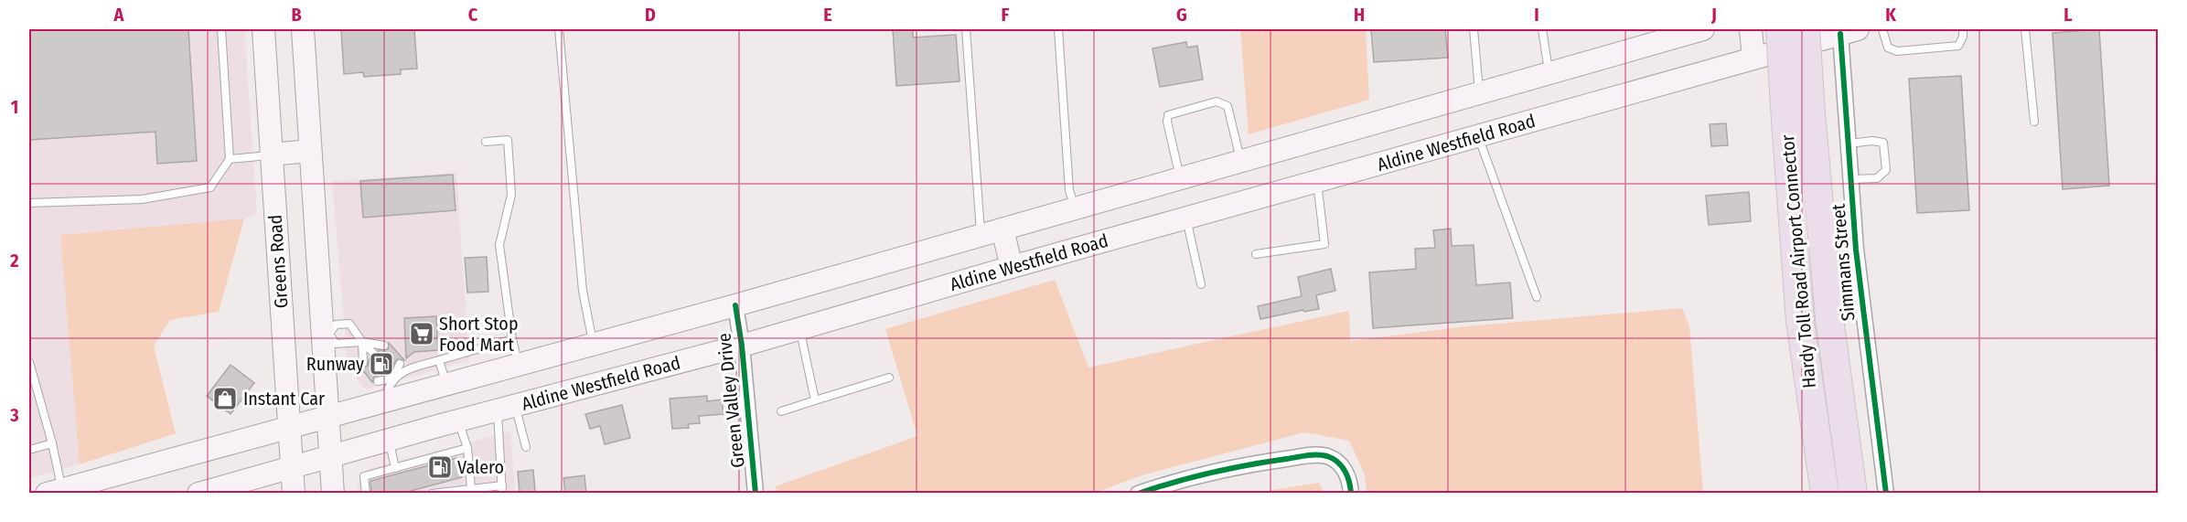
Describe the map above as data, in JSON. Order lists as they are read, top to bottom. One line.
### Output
{"streets":{"highway":["Hardy Toll Road Airport Connector"],"main road":["Aldine Westfield Road","Greens Road"],"street":["Simmans Street","Green Valley Drive"]},"crossings":[["Aldine Westfield Road","Greens Road"],["Aldine Westfield Road","Simmans Street"],["Aldine Westfield Road","Green Valley Drive"]],"places":{"supermarket":["Short Stop Food Mart"],"fuel station":["Runway","Valero"],"shop":["Instant Car"]},"grid":{"columns":["A","B","C","D","E","F","G","H","I","J","K","L"],"rows":["1","2","3"]}}
